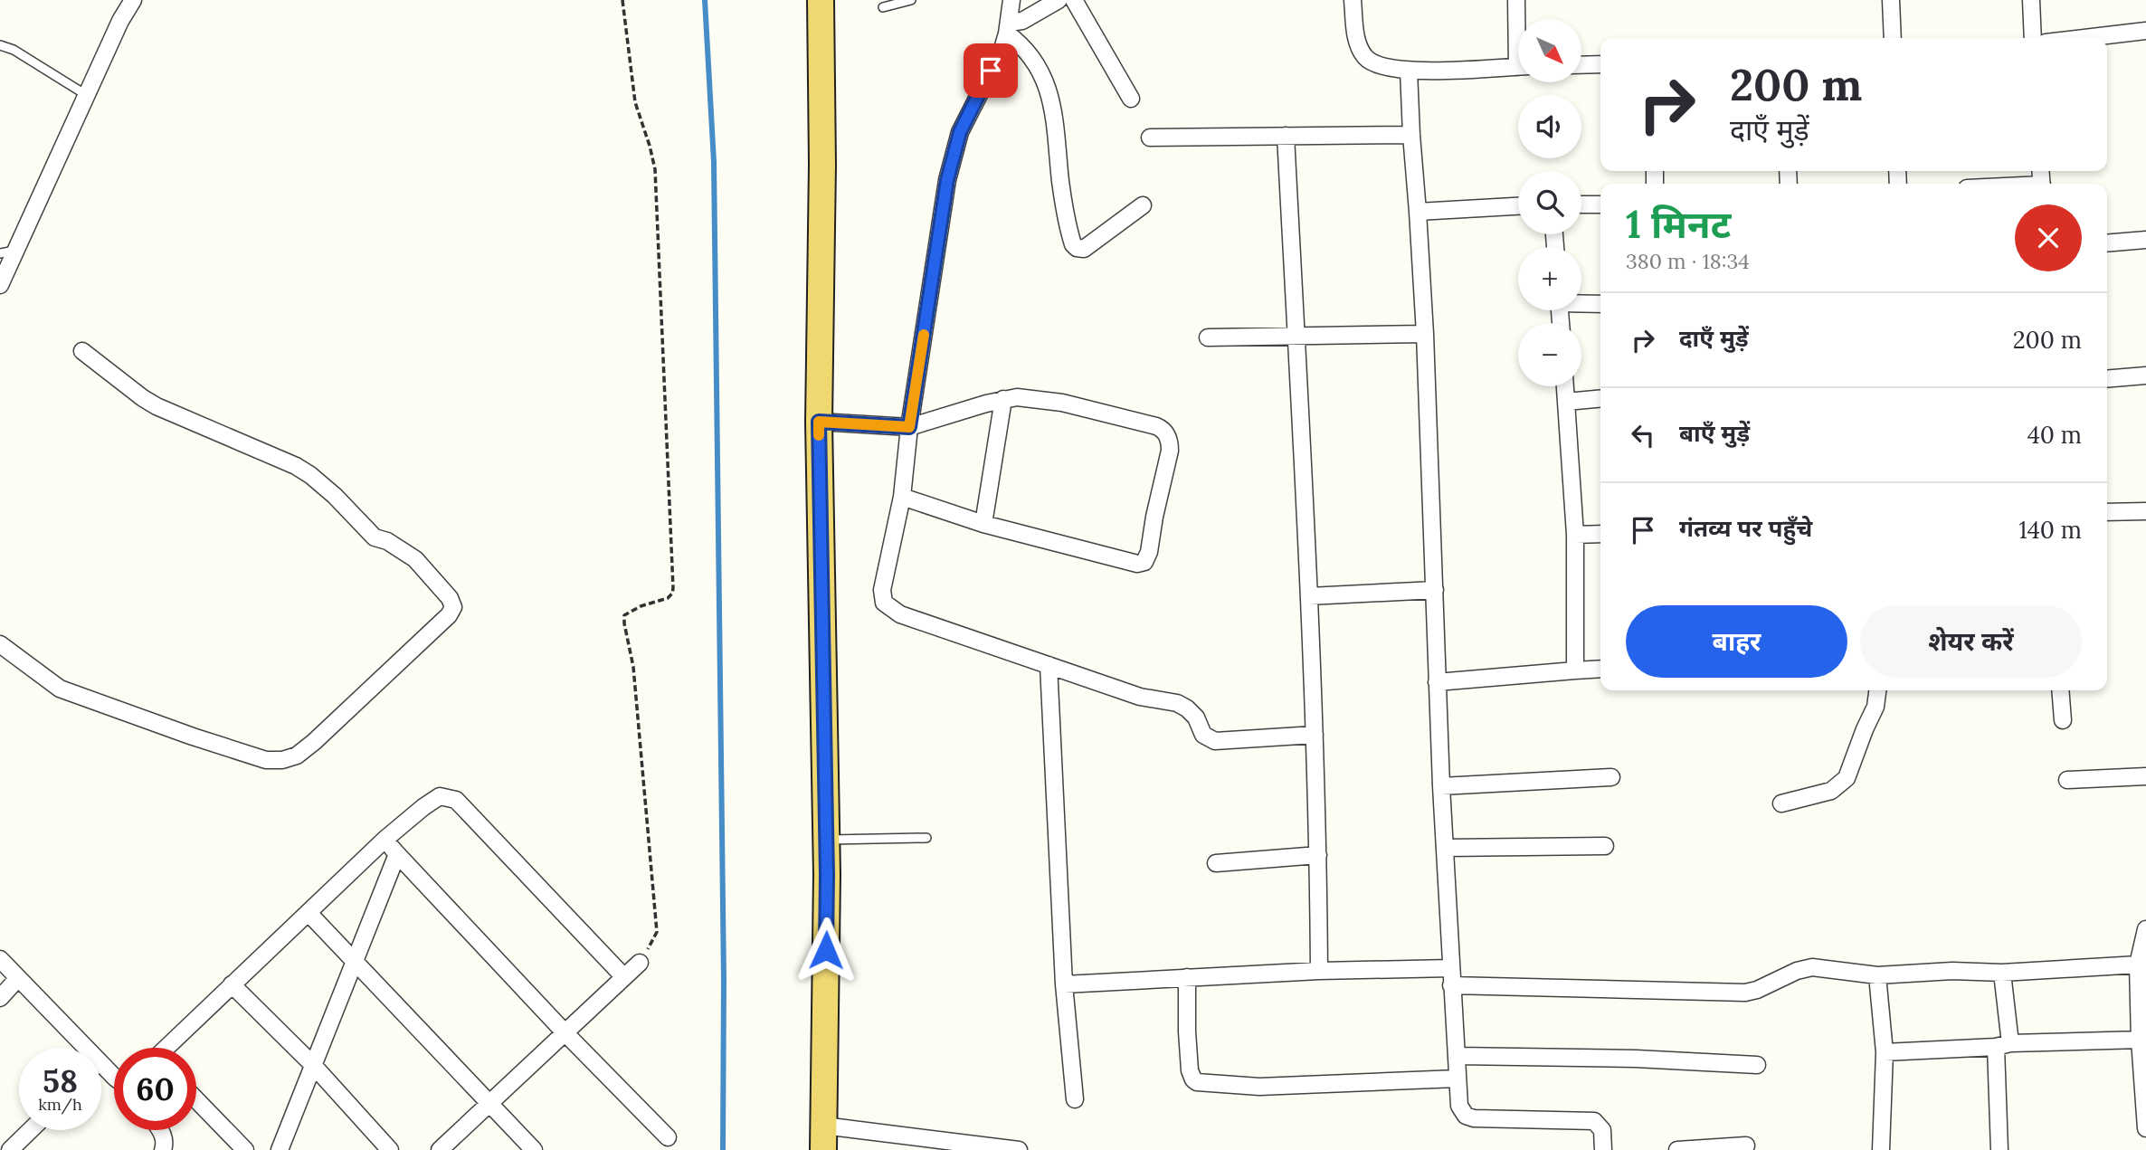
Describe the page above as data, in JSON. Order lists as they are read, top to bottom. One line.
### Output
{"north":"bottom right","page":{"map_buttons":["+","−"],"turn":["200 m","दाएँ मुड़ें"],"heading":["1 मिनट","380 m · 18:34"],"list":[{"name":"दाएँ मुड़ें","value":"200 m"},{"name":"बाएँ मुड़ें","value":"40 m"},{"name":"गंतव्य पर पहुँचे","value":"140 m"}],"buttons":["बाहर","शेयर करें"],"speed":"58 km/h","limit":"60"}}
